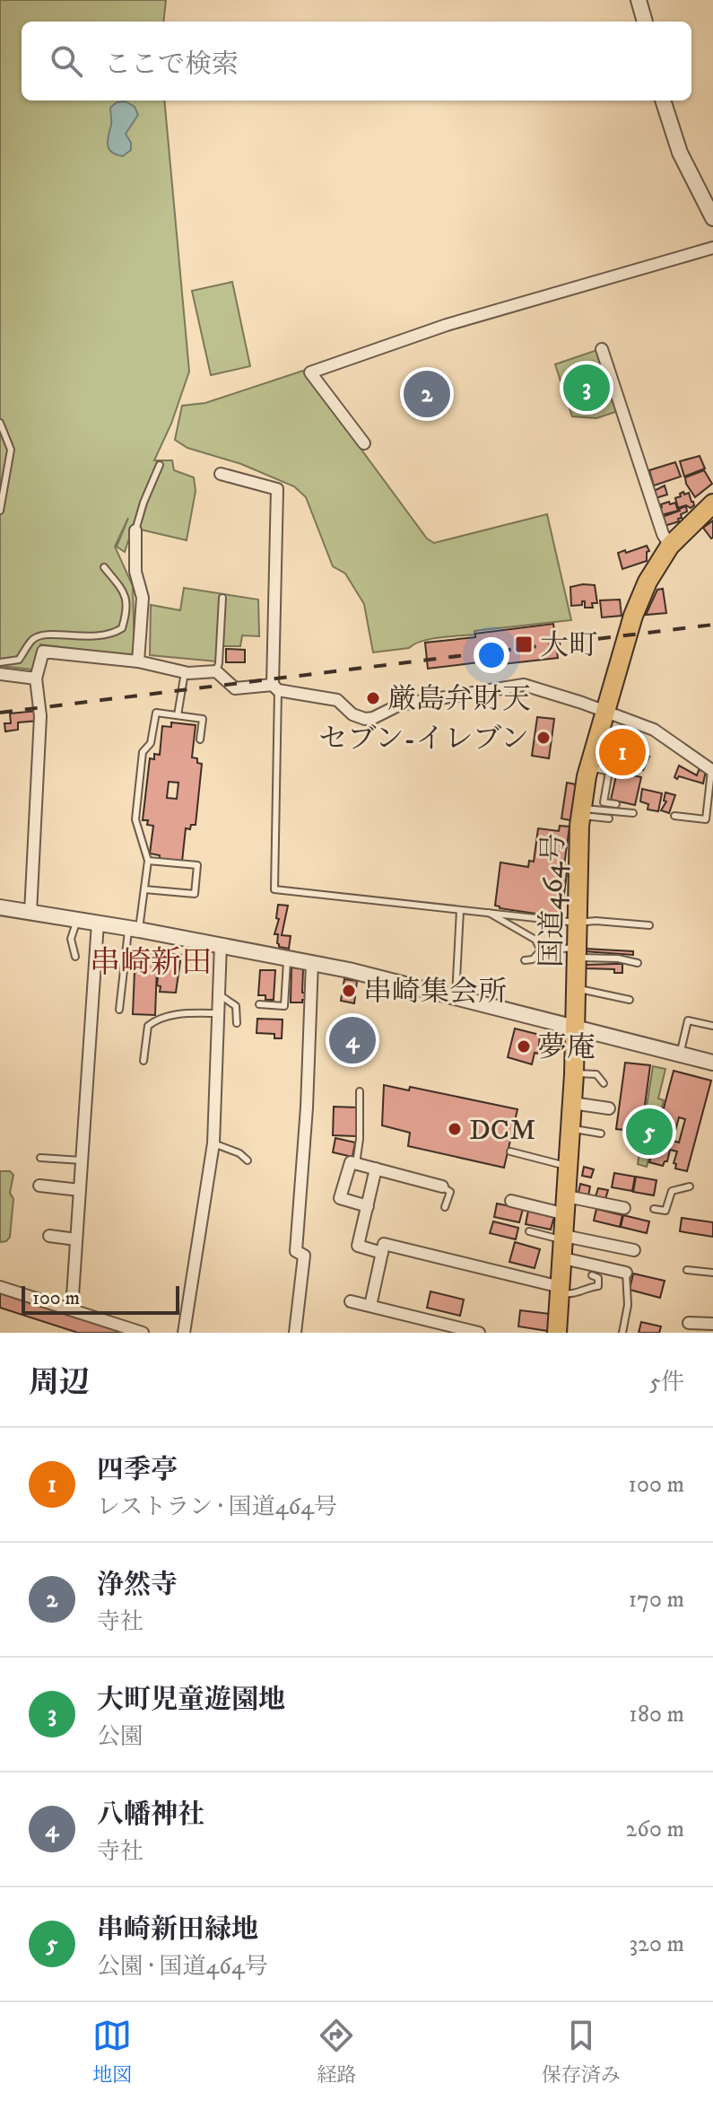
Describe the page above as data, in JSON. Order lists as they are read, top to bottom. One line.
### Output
{"streets":{"highway":["国道464号"]},"districts":["串崎新田"],"places":{"transit":["大町"],"other":["厳島弁財天","セブン-イレブン","串崎集会所","夢庵","DCM"]},"scale_bar":"100 m","page":{"search":"ここで検索","pins":["3","2","1","4","5"],"scale":"100 m","heading":["周辺","5件"],"list":[{"mark":"1","name":"四季亭","note":"レストラン · 国道464号","value":"100 m"},{"mark":"2","name":"浄然寺","note":"寺社","value":"170 m"},{"mark":"3","name":"大町児童遊園地","note":"公園","value":"180 m"},{"mark":"4","name":"八幡神社","note":"寺社","value":"260 m"},{"mark":"5","name":"串崎新田緑地","note":"公園 · 国道464号","value":"320 m"}],"nav":["地図","経路","保存済み"]}}
